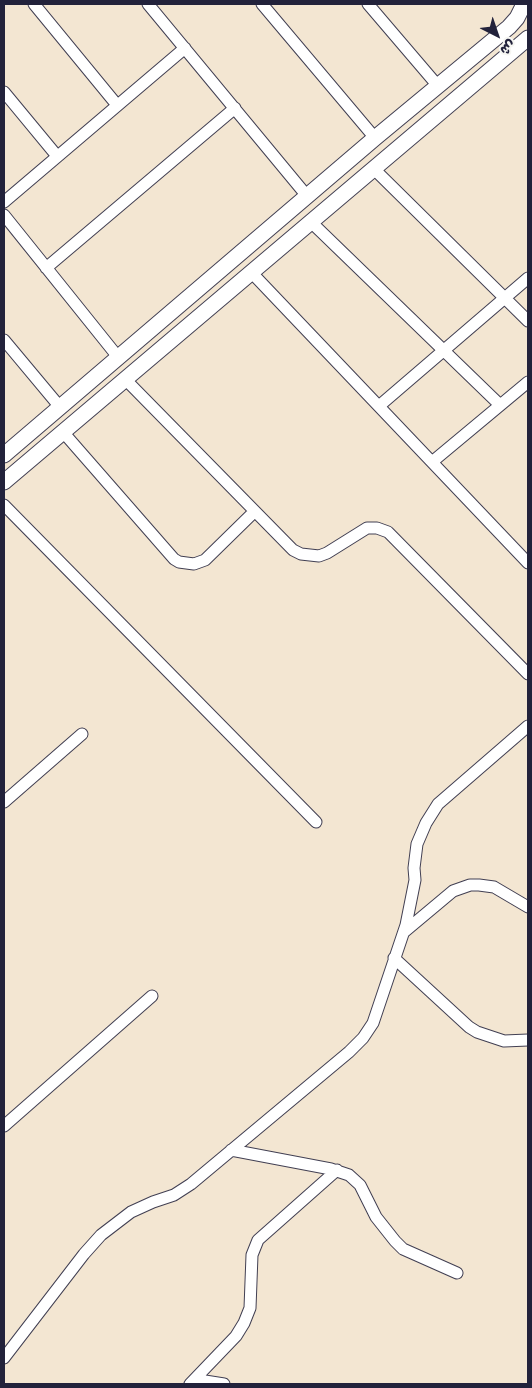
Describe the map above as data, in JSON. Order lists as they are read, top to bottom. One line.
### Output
{"north":"bottom right"}
